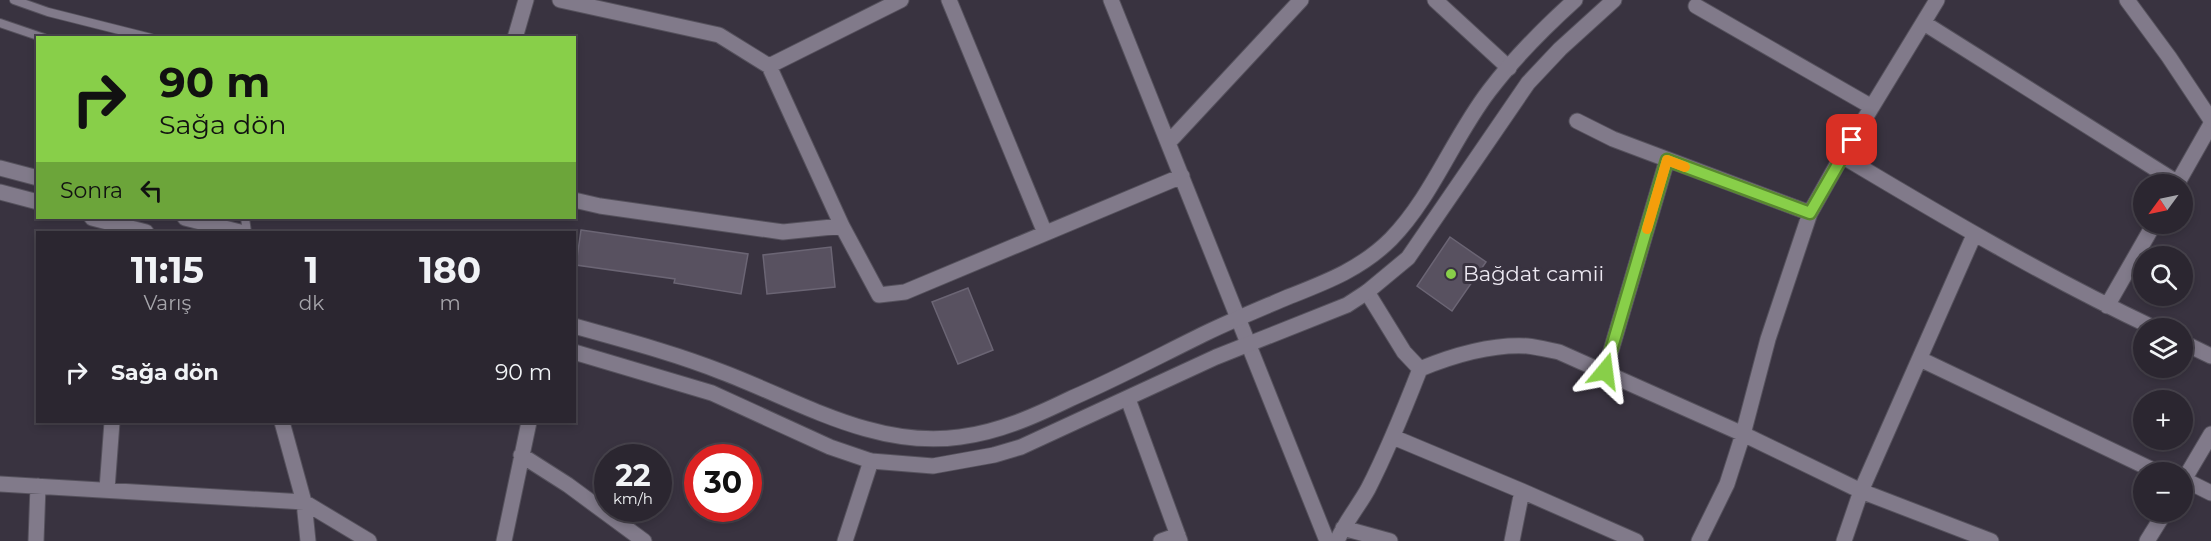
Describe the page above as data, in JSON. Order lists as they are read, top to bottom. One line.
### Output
{"places":["Bağdat camii"],"north":"bottom left","page":{"turn":["90 m","Sağa dön"],"then":"Sonra","map_buttons":["+","−"],"eta":["11:15","Varış","1","dk","180","m"],"list":[{"name":"Sağa dön","value":"90 m"}],"speed":"22 km/h","limit":"30"}}
